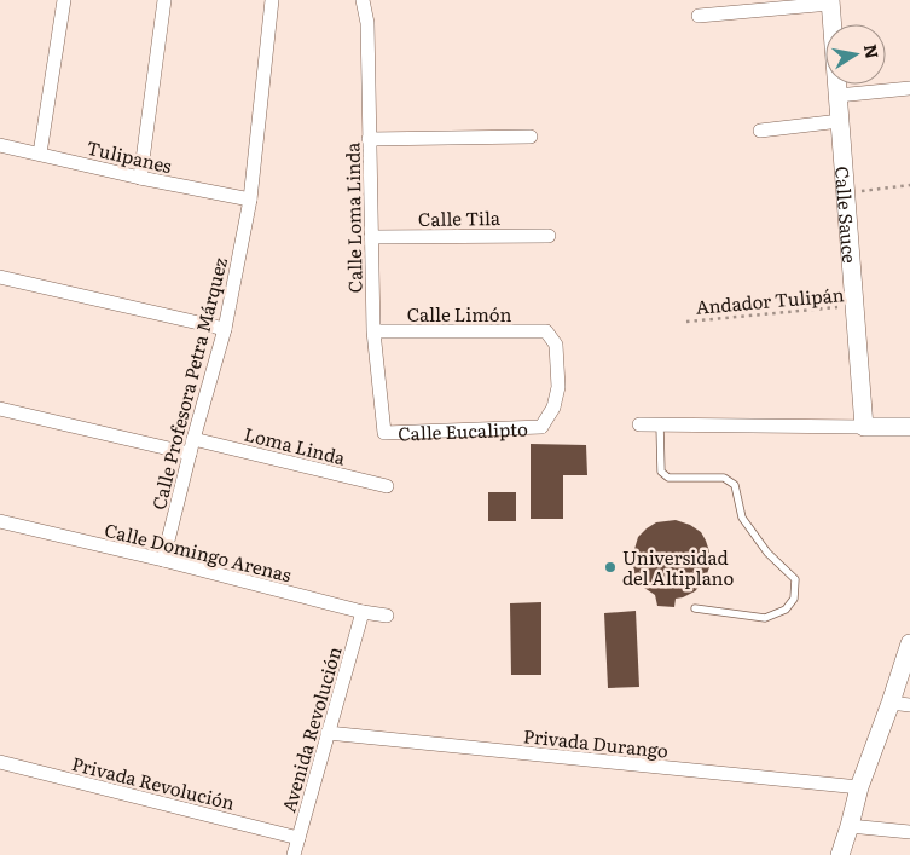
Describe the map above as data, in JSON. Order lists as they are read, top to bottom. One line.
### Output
{"streets":{"street":["Tulipanes","Calle Sauce","Calle Loma Linda","Calle Tila","Calle Limón","Calle Profesora Petra Márquez","Calle Eucalipto","Loma Linda","Calle Domingo Arenas","Avenida Revolución","Privada Durango","Privada Revolución"],"path":["Andador Tulipán"]},"crossings":[["Tulipanes","Calle Profesora Petra Márquez"],["Calle Sauce","Andador Tulipán"],["Calle Loma Linda","Calle Tila"],["Calle Loma Linda","Calle Limón"],["Calle Loma Linda","Calle Eucalipto"],["Calle Limón","Calle Eucalipto"],["Calle Profesora Petra Márquez","Loma Linda"],["Calle Profesora Petra Márquez","Calle Domingo Arenas"],["Calle Domingo Arenas","Avenida Revolución"],["Avenida Revolución","Privada Durango"],["Avenida Revolución","Privada Revolución"]],"places":["Universidad del Altiplano"],"north":"right"}
